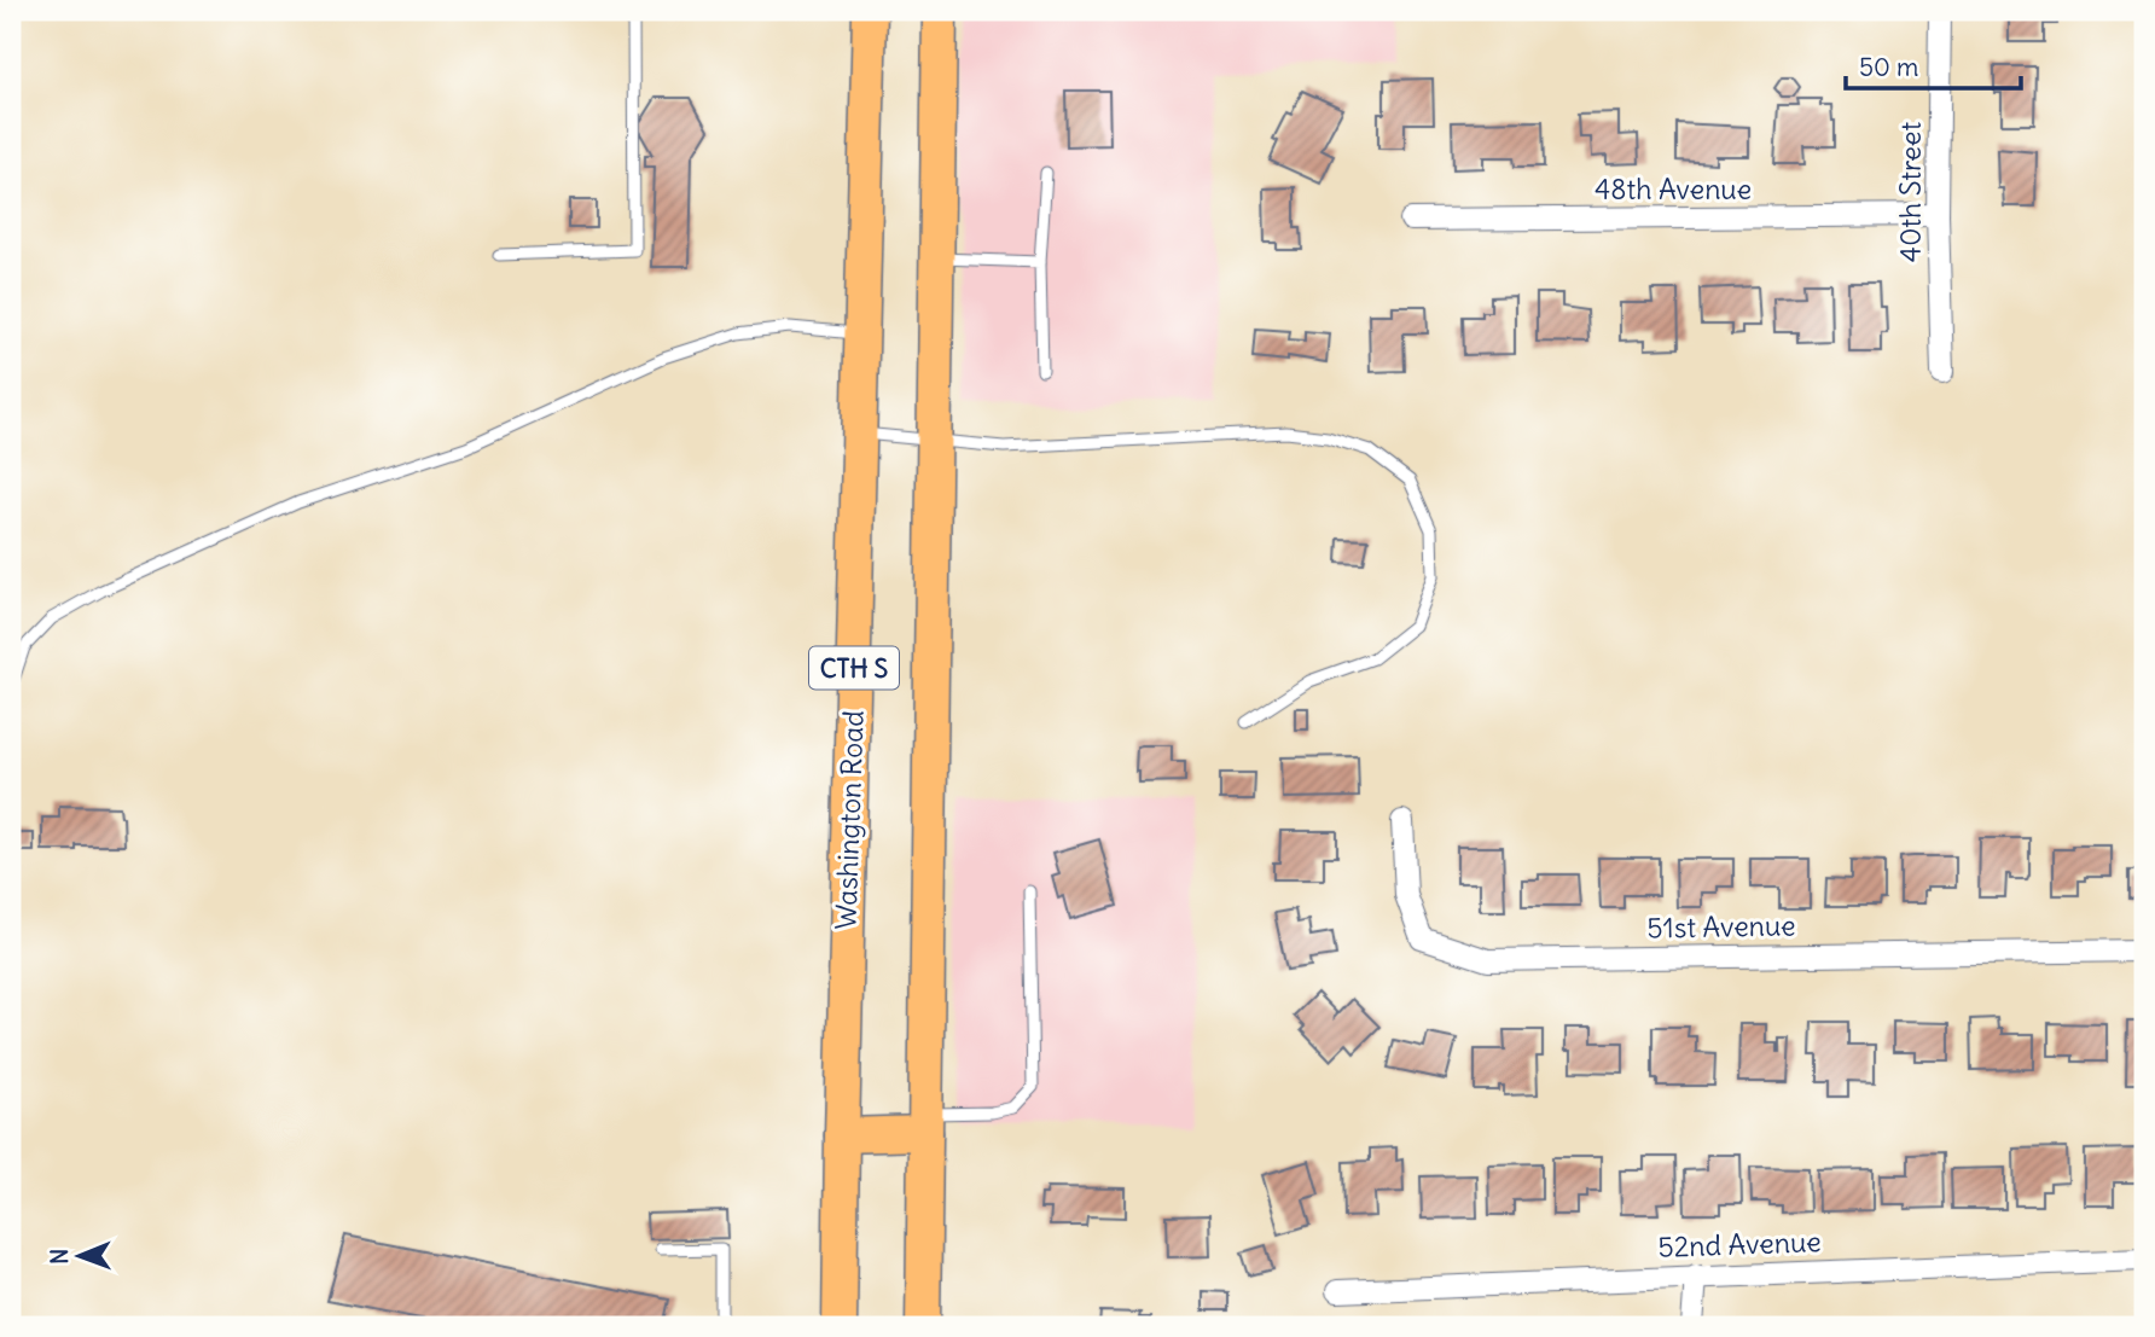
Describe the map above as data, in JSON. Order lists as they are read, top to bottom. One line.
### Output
{"streets":{"main road":["CTH S","Washington Road"],"street":["48th Avenue","40th Street","51st Avenue","52nd Avenue"]},"crossings":[["48th Avenue","40th Street"]],"scale_bar":"50 m","north":"left"}
